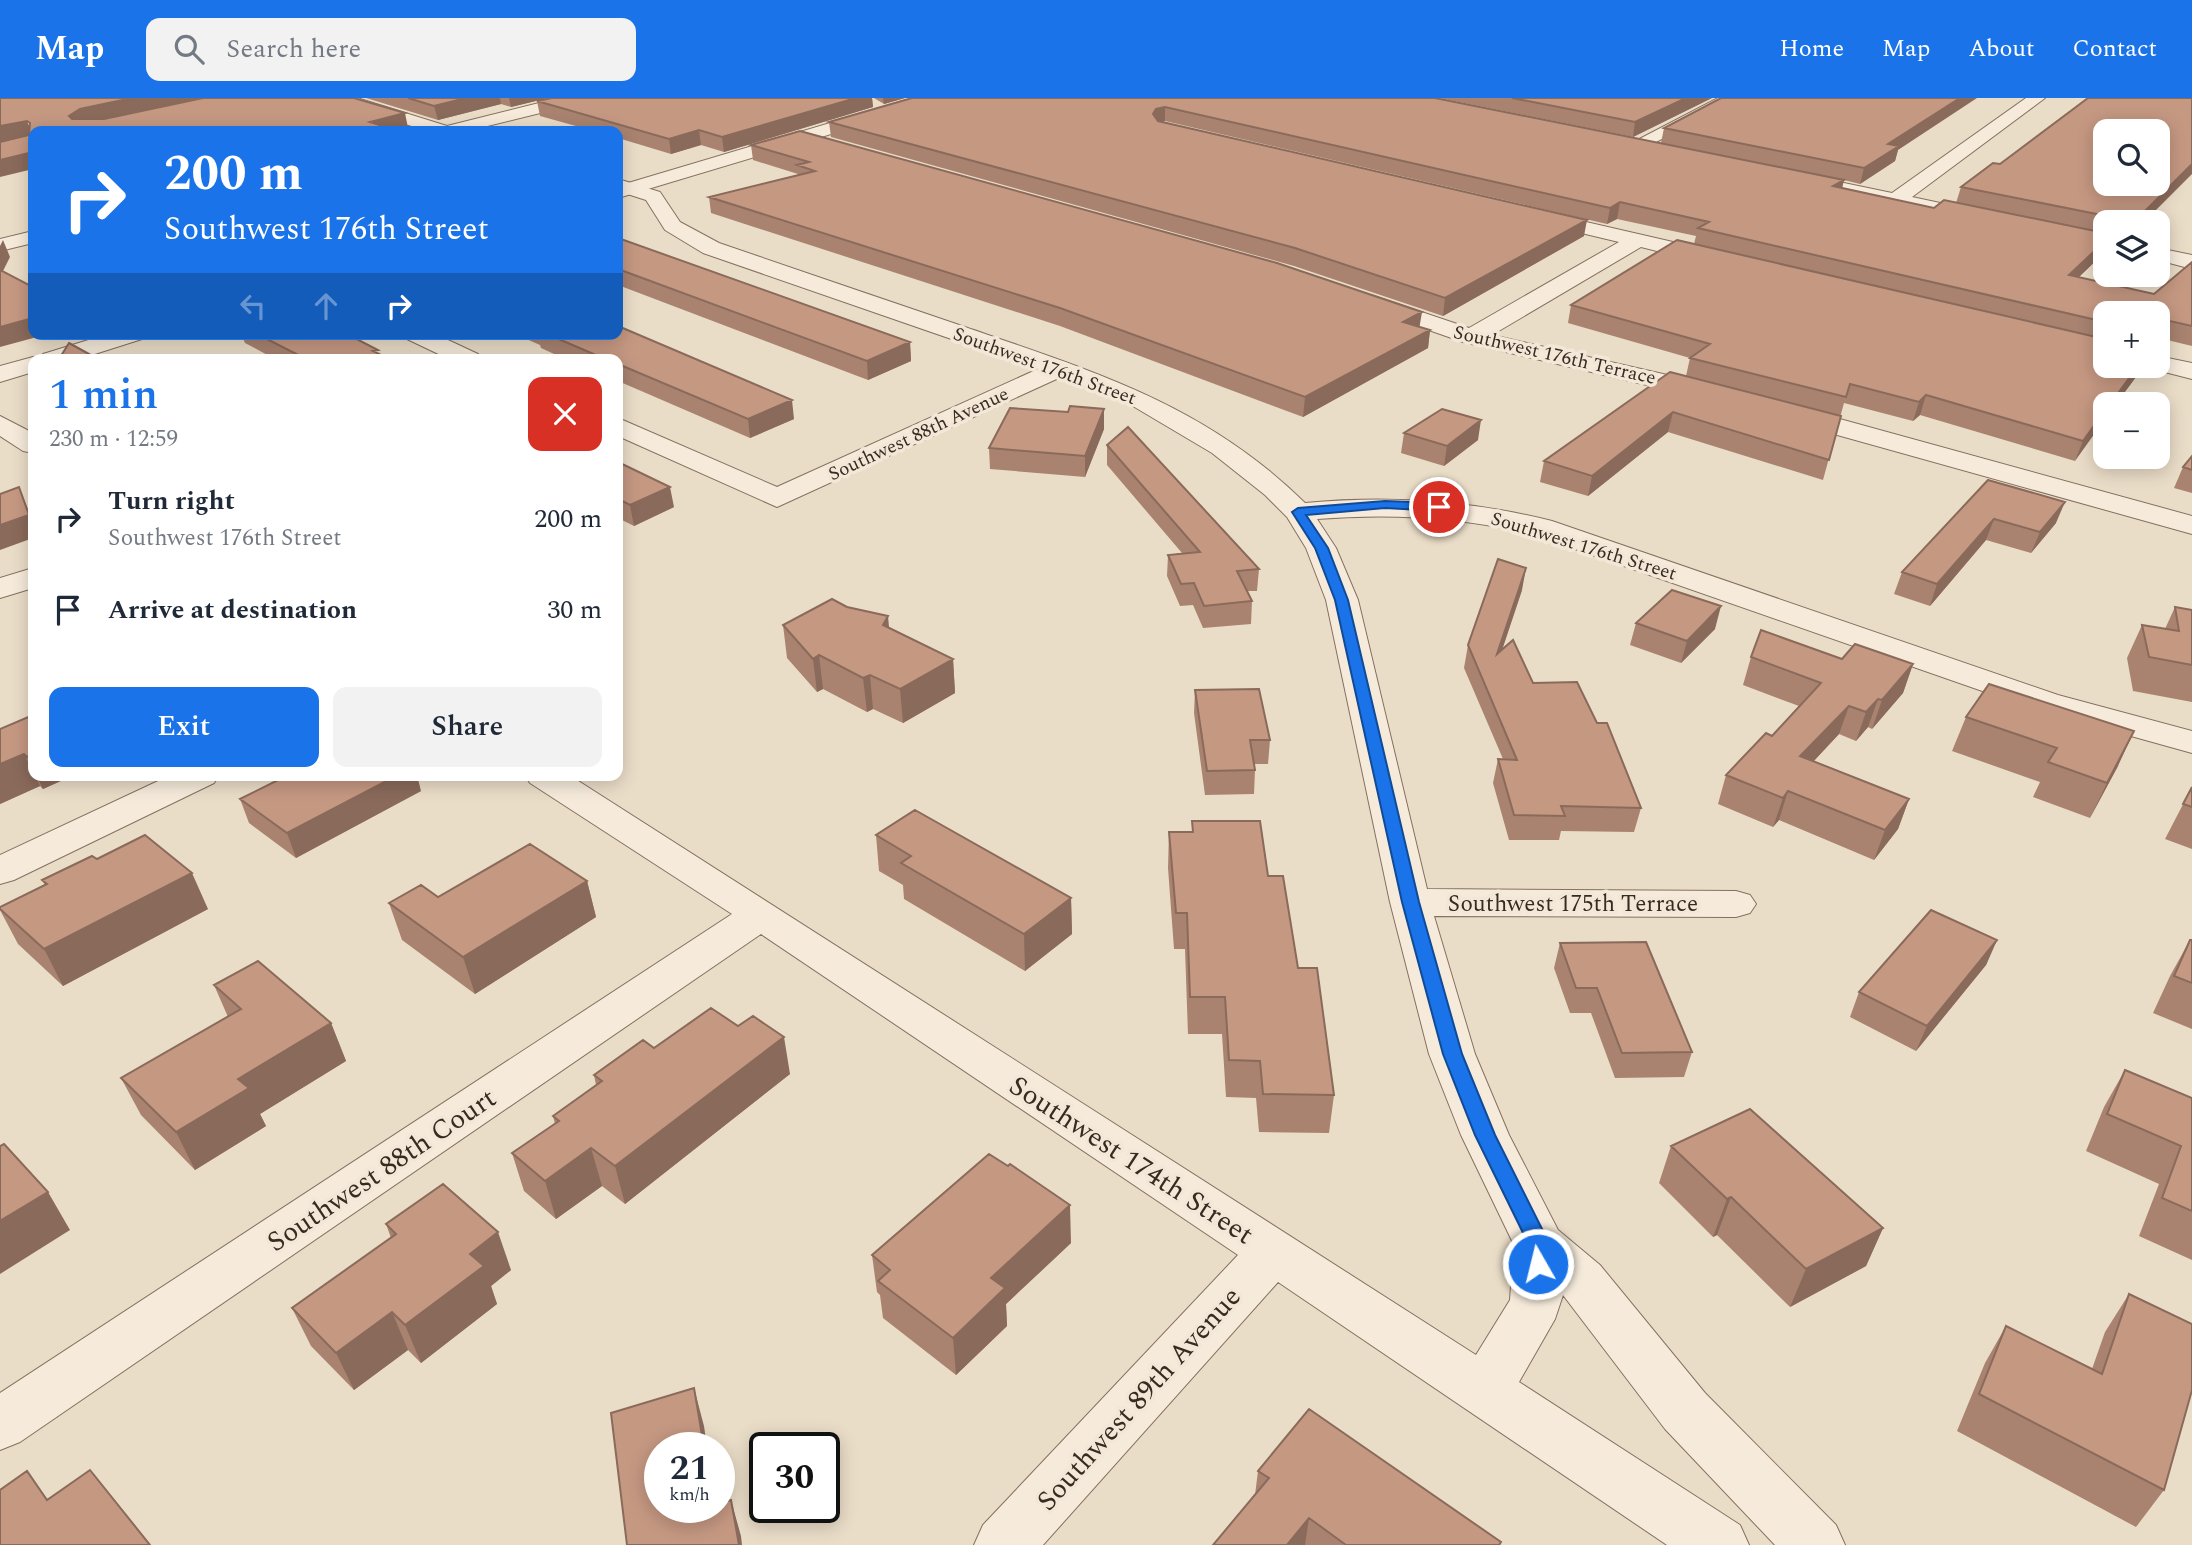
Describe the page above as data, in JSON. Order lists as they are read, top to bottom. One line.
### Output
{"streets":{"street":["Southwest 176th Terrace","Southwest 176th Street","Southwest 88th Avenue","Southwest 175th Terrace","Southwest 174th Street","Southwest 88th Court","Southwest 89th Avenue"]},"crossings":[["Southwest 176th Street","Southwest 88th Avenue"],["Southwest 174th Street","Southwest 88th Court"],["Southwest 174th Street","Southwest 89th Avenue"]],"page":{"header":"Map","search":"Search here","nav":["Home","Map","About","Contact"],"map_buttons":["+","−"],"turn":["200 m","Southwest 176th Street"],"heading":["1 min","230 m · 12:59"],"list":[{"name":"Turn right","note":"Southwest 176th Street","value":"200 m"},{"name":"Arrive at destination","value":"30 m"}],"buttons":["Exit","Share"],"speed":"21 km/h","limit":"30"}}
